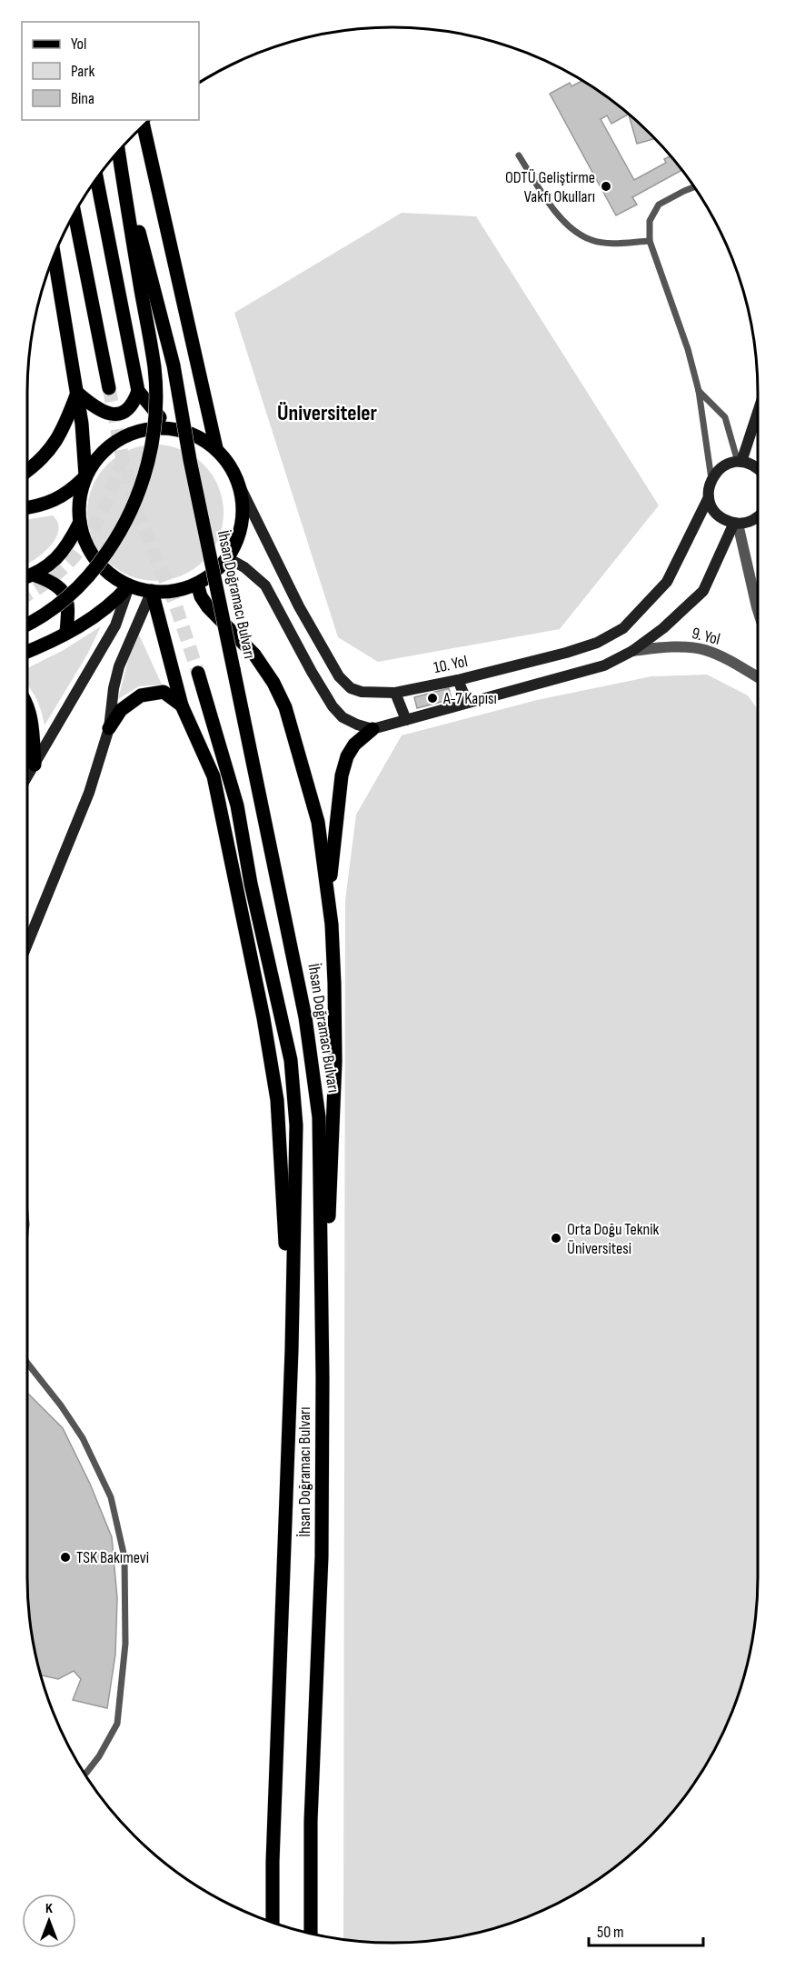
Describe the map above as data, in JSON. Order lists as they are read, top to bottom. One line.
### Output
{"streets":{"main road":["İhsan Doğramacı Bulvarı"],"street":["9. Yol","10. Yol"]},"districts":["Üniversiteler"],"places":["ODTÜ Geliştirme Vakfı Okulları","A-7 Kapısı","Orta Doğu Teknik Üniversitesi","TSK Bakımevi"],"legend":["Yol","Park","Bina"],"scale_bar":"50 m","north":"top"}
